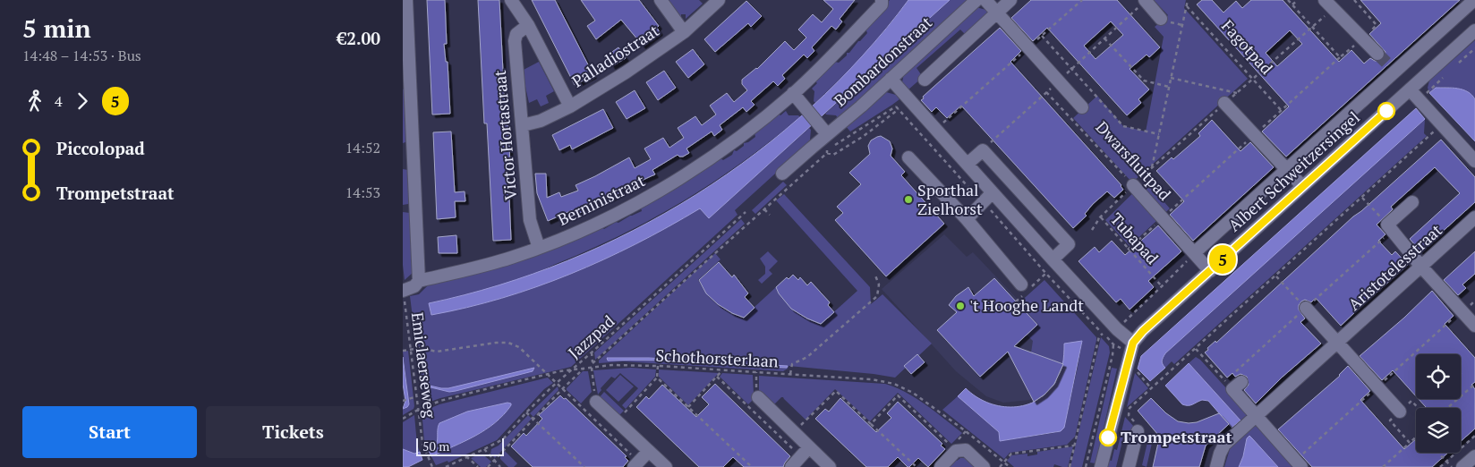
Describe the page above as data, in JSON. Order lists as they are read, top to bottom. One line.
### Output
{"streets":{"street":["Palladiostraat","Bombardonstraat","Victor Hortastraat","Dwarsfluitpad","Albert Schweitzersingel","Berninistraat","Aristotelesstraat"],"path":["Fagotpad","Tubapad","Jazzpad","Schothorsterlaan","Emiclaerseweg"]},"crossings":[["Palladiostraat","Victor Hortastraat"],["Bombardonstraat","Jazzpad"],["Victor Hortastraat","Berninistraat"],["Dwarsfluitpad","Albert Schweitzersingel"],["Berninistraat","Emiclaerseweg"],["Jazzpad","Schothorsterlaan"],["Schothorsterlaan","Emiclaerseweg"]],"places":["Sporthal Zielhorst","'t Hooghe Landt","Trompetstraat"],"lines":["bus line 5"],"scale_bar":"50 m","page":{"heading":["5 min","14:48 – 14:53 · Bus","€2.00"],"on_map":"5","legs":["4","5"],"list":[{"name":"Piccolopad","value":"14:52"},{"name":"Trompetstraat","value":"14:53"}],"buttons":["Start","Tickets"],"scale":"50 m"}}
